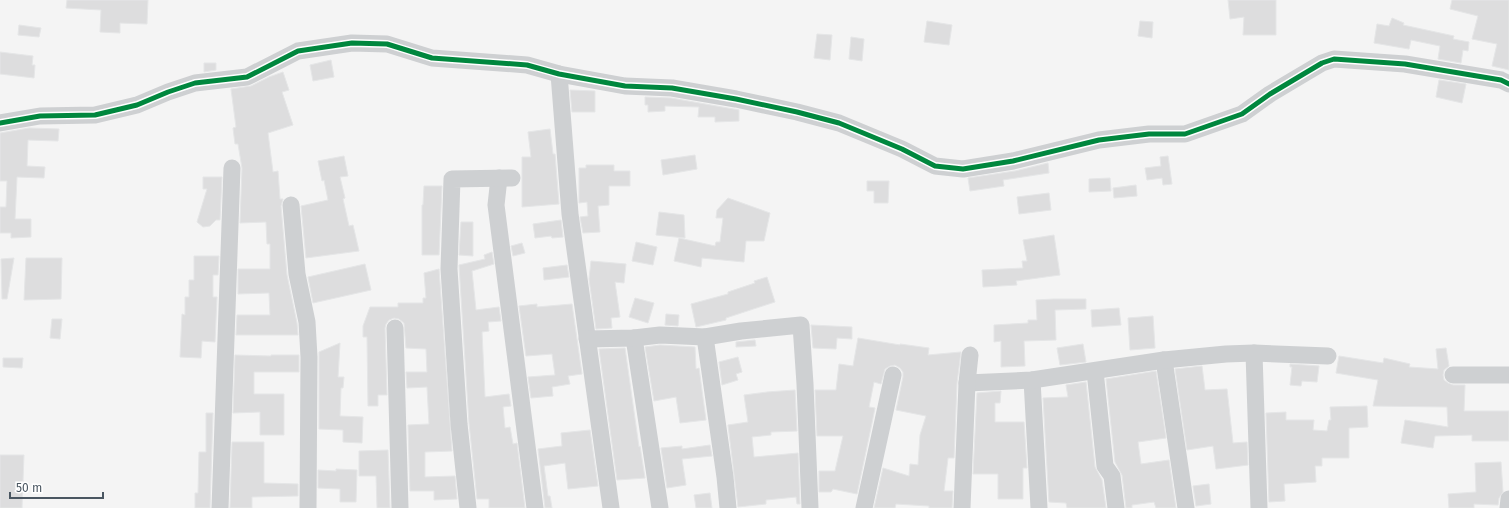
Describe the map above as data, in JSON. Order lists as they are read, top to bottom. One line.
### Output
{"scale_bar":"50 m"}
